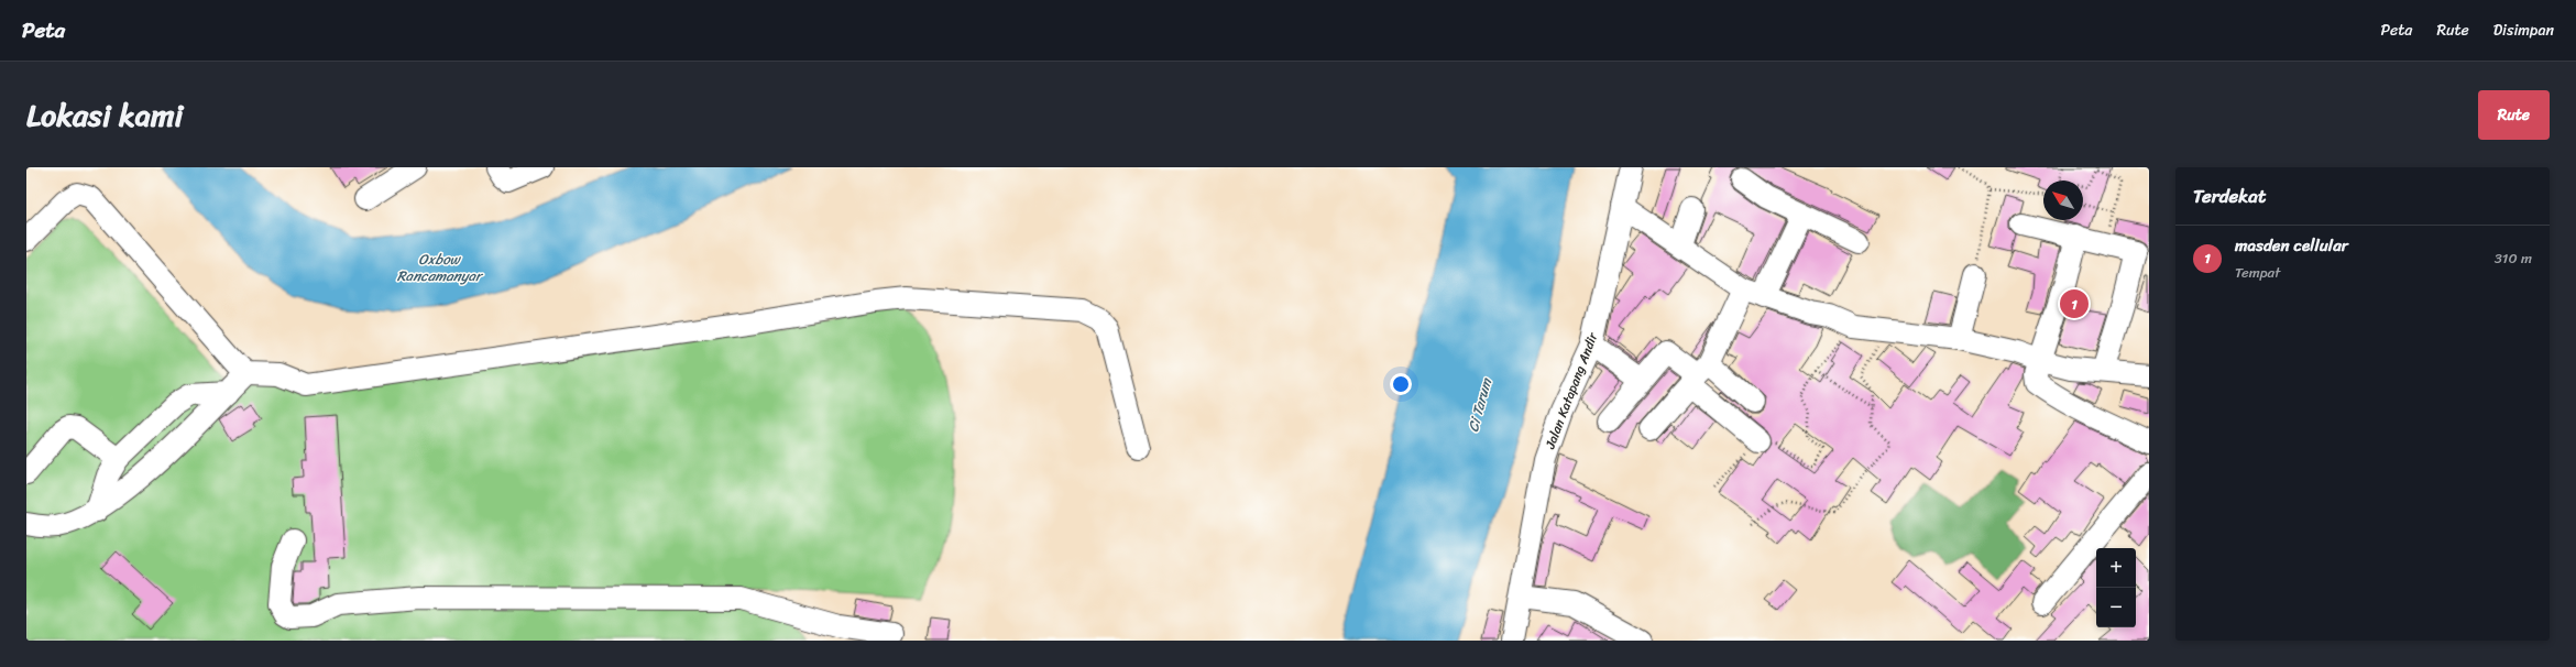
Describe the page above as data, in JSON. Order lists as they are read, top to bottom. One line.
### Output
{"streets":{"street":["Jalan Katapang Andir"]},"water":["Oxbow Rancamanyar","Ci Tarum"],"north":"top left","page":{"header":"Peta","nav":["Peta","Rute","Disimpan"],"title":"Lokasi kami","buttons":"Rute","heading":"Terdekat","list":[{"mark":"1","name":"masden cellular","note":"Tempat","value":"310 m"}],"pins":"1","map_buttons":["+","−"]}}
